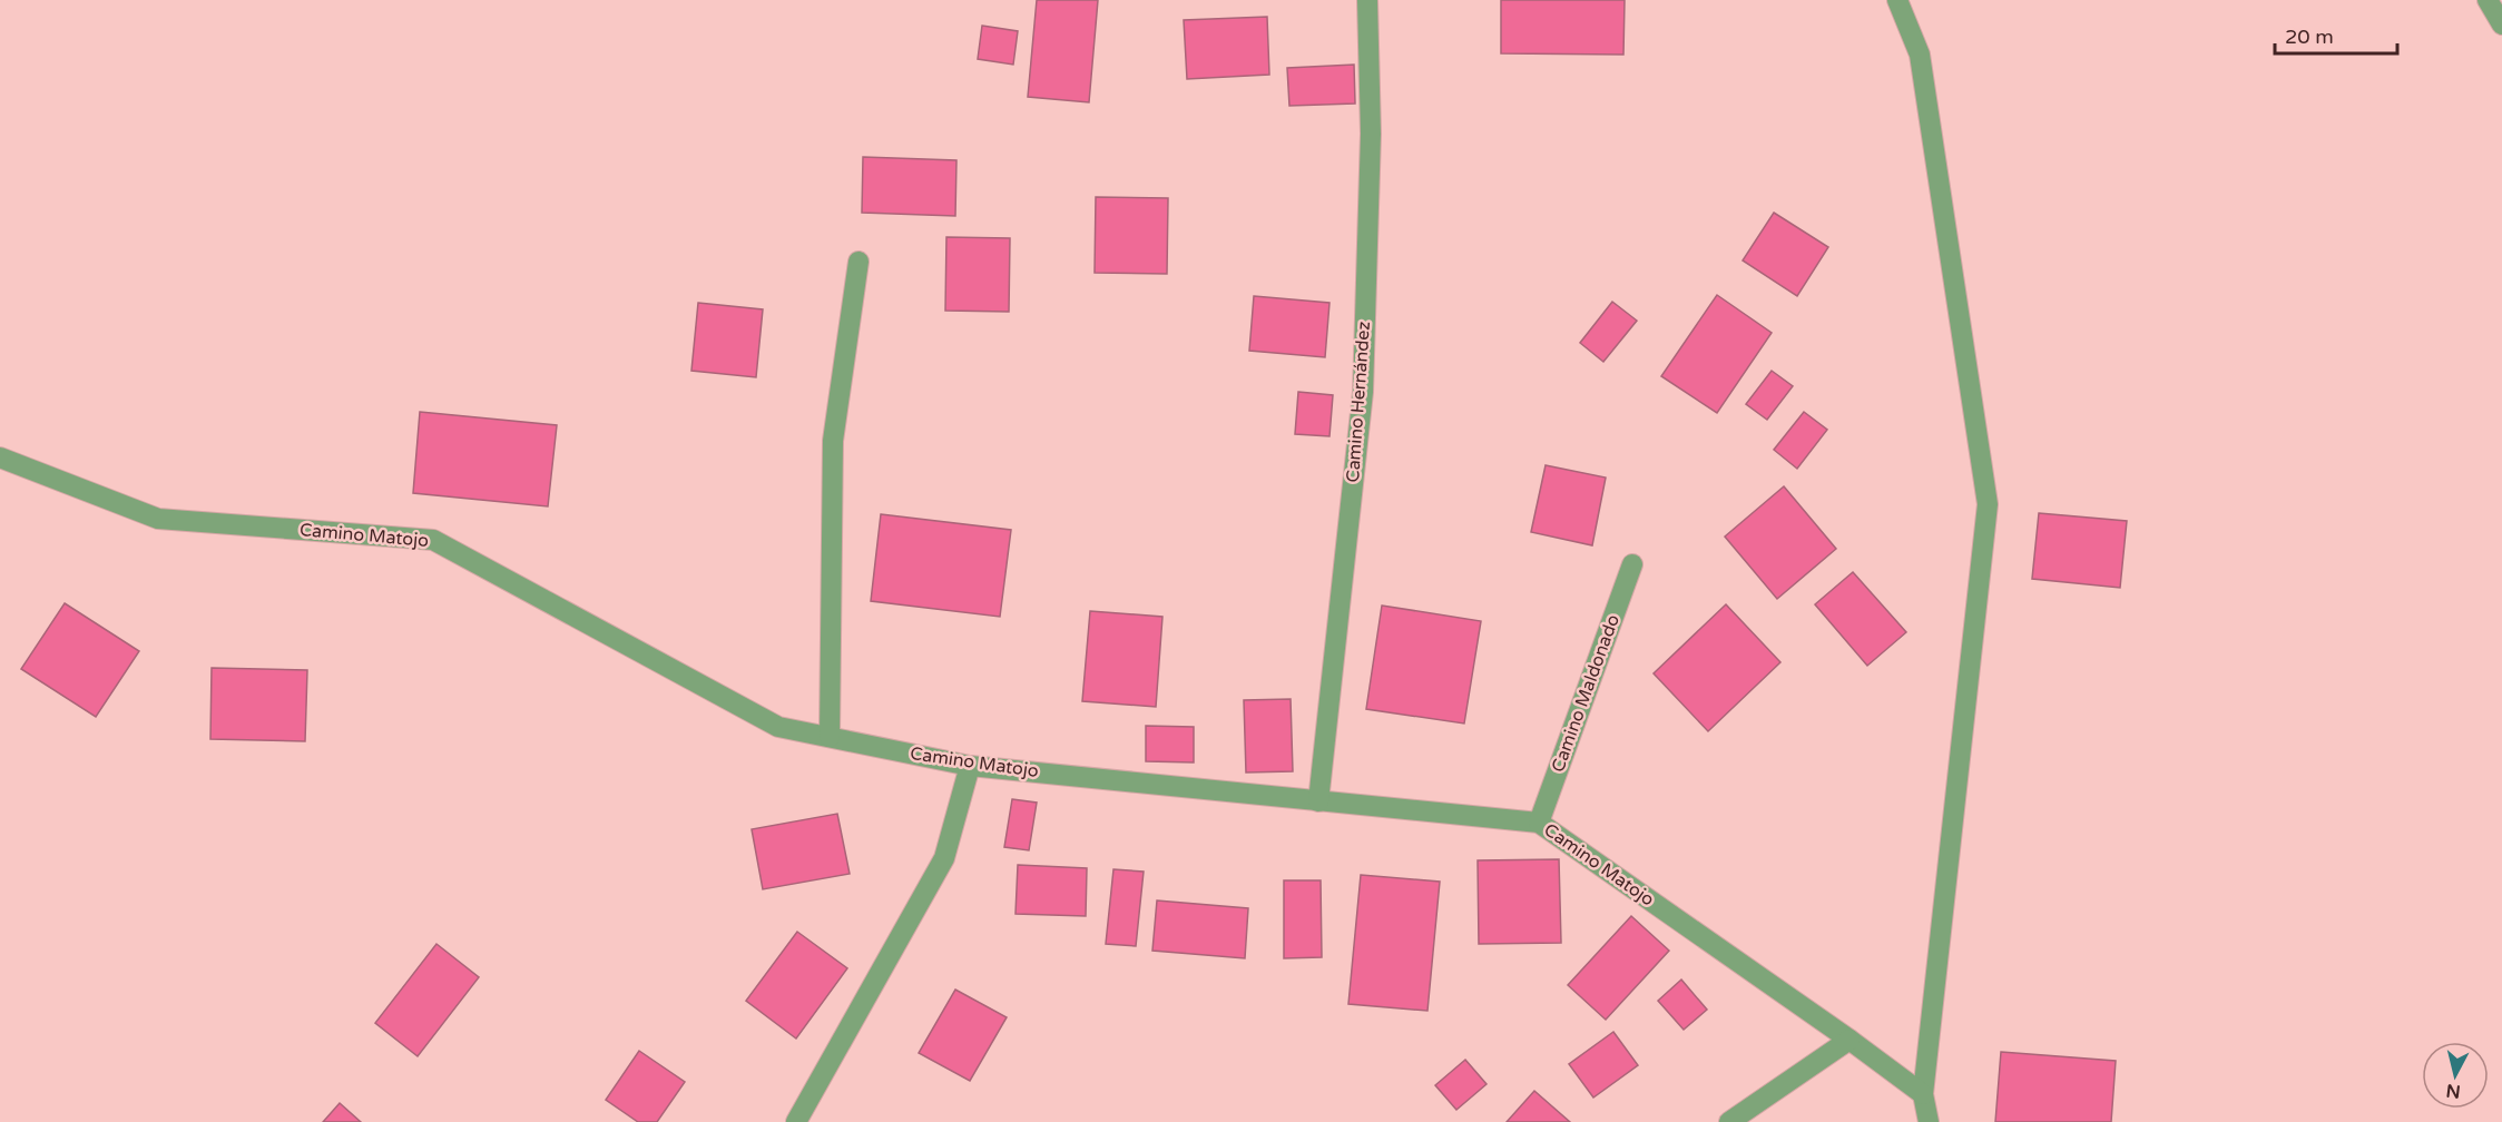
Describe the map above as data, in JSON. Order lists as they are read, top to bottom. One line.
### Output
{"streets":{"street":["Camino Hernández","Camino Matojo","Camino Maldonado"]},"crossings":[["Camino Hernández","Camino Matojo"],["Camino Matojo","Camino Maldonado"]],"scale_bar":"20 m","north":"bottom"}
